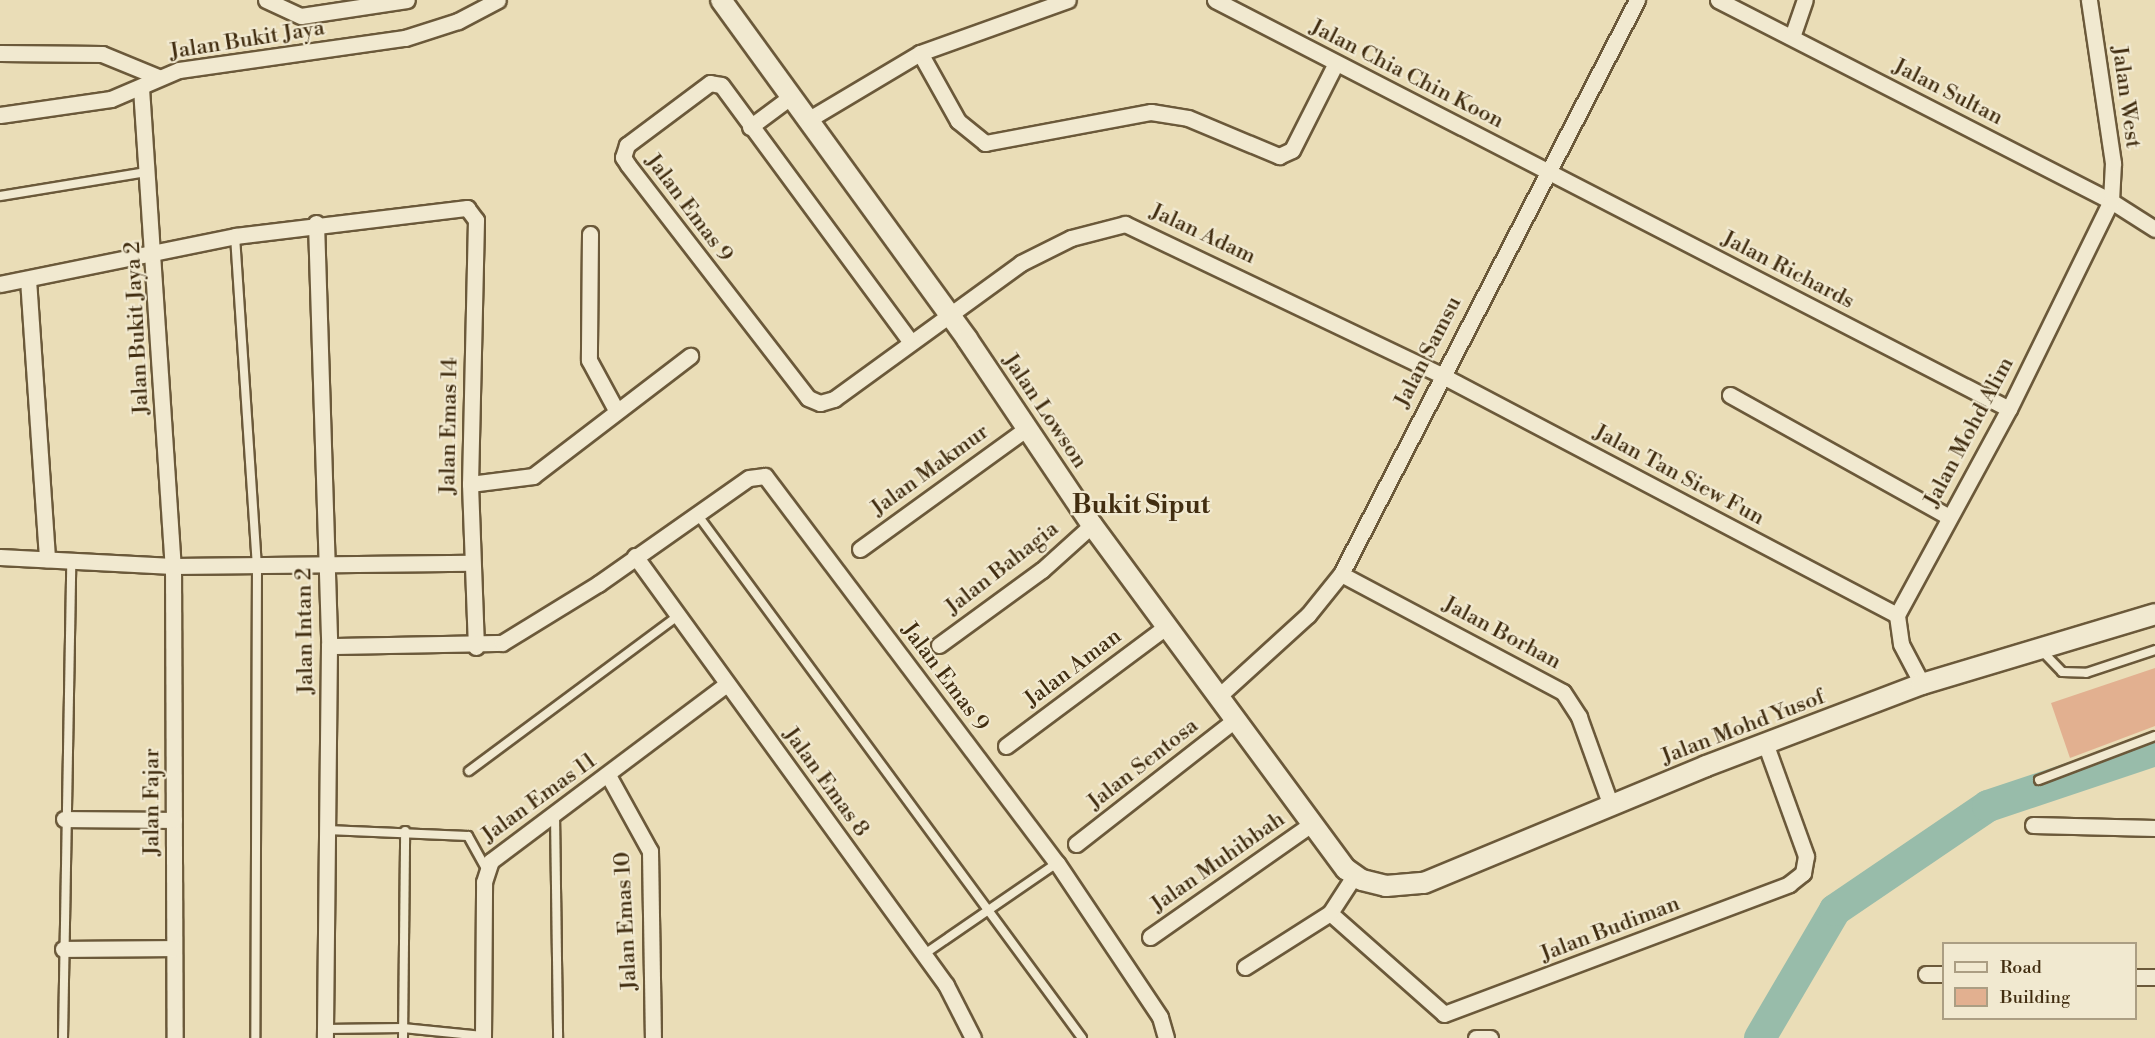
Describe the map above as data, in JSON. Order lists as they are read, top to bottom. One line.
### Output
{"streets":{"street":["Jalan Bukit Jaya","Jalan Chia Chin Koon","Jalan Sultan","Jalan West","Jalan Emas 9","Jalan Adam","Jalan Richards","Jalan Bukit Jaya 2","Jalan Samsu","Jalan Lowson","Jalan Emas 14","Jalan Mohd Alim","Jalan Makmur","Jalan Tan Siew Fun","Jalan Bahagia","Jalan Intan 2","Jalan Borhan","Jalan Aman","Jalan Mohd Yusof","Jalan Sentosa","Jalan Emas 8","Jalan Emas 11","Jalan Fajar","Jalan Muhibbah","Jalan Emas 10","Jalan Budiman"]},"crossings":[["Jalan Bukit Jaya","Jalan Bukit Jaya 2"],["Jalan Chia Chin Koon","Jalan Richards"],["Jalan Chia Chin Koon","Jalan Samsu"],["Jalan Sultan","Jalan West"],["Jalan Sultan","Jalan Mohd Alim"],["Jalan West","Jalan Mohd Alim"],["Jalan Emas 9","Jalan Adam"],["Jalan Emas 9","Jalan Lowson"],["Jalan Emas 9","Jalan Emas 14"],["Jalan Emas 9","Jalan Intan 2"],["Jalan Emas 9","Jalan Emas 8"],["Jalan Adam","Jalan Samsu"],["Jalan Adam","Jalan Lowson"],["Jalan Adam","Jalan Tan Siew Fun"],["Jalan Richards","Jalan Samsu"],["Jalan Richards","Jalan Mohd Alim"],["Jalan Bukit Jaya 2","Jalan Fajar"],["Jalan Samsu","Jalan Lowson"],["Jalan Samsu","Jalan Tan Siew Fun"],["Jalan Samsu","Jalan Borhan"],["Jalan Lowson","Jalan Makmur"],["Jalan Lowson","Jalan Bahagia"],["Jalan Lowson","Jalan Aman"],["Jalan Lowson","Jalan Mohd Yusof"],["Jalan Lowson","Jalan Sentosa"],["Jalan Lowson","Jalan Muhibbah"],["Jalan Emas 14","Jalan Intan 2"],["Jalan Mohd Alim","Jalan Tan Siew Fun"],["Jalan Borhan","Jalan Mohd Yusof"],["Jalan Mohd Yusof","Jalan Budiman"],["Jalan Emas 8","Jalan Emas 11"],["Jalan Emas 11","Jalan Emas 10"]],"districts":["Bukit Siput"],"legend":["Road","Building"]}
